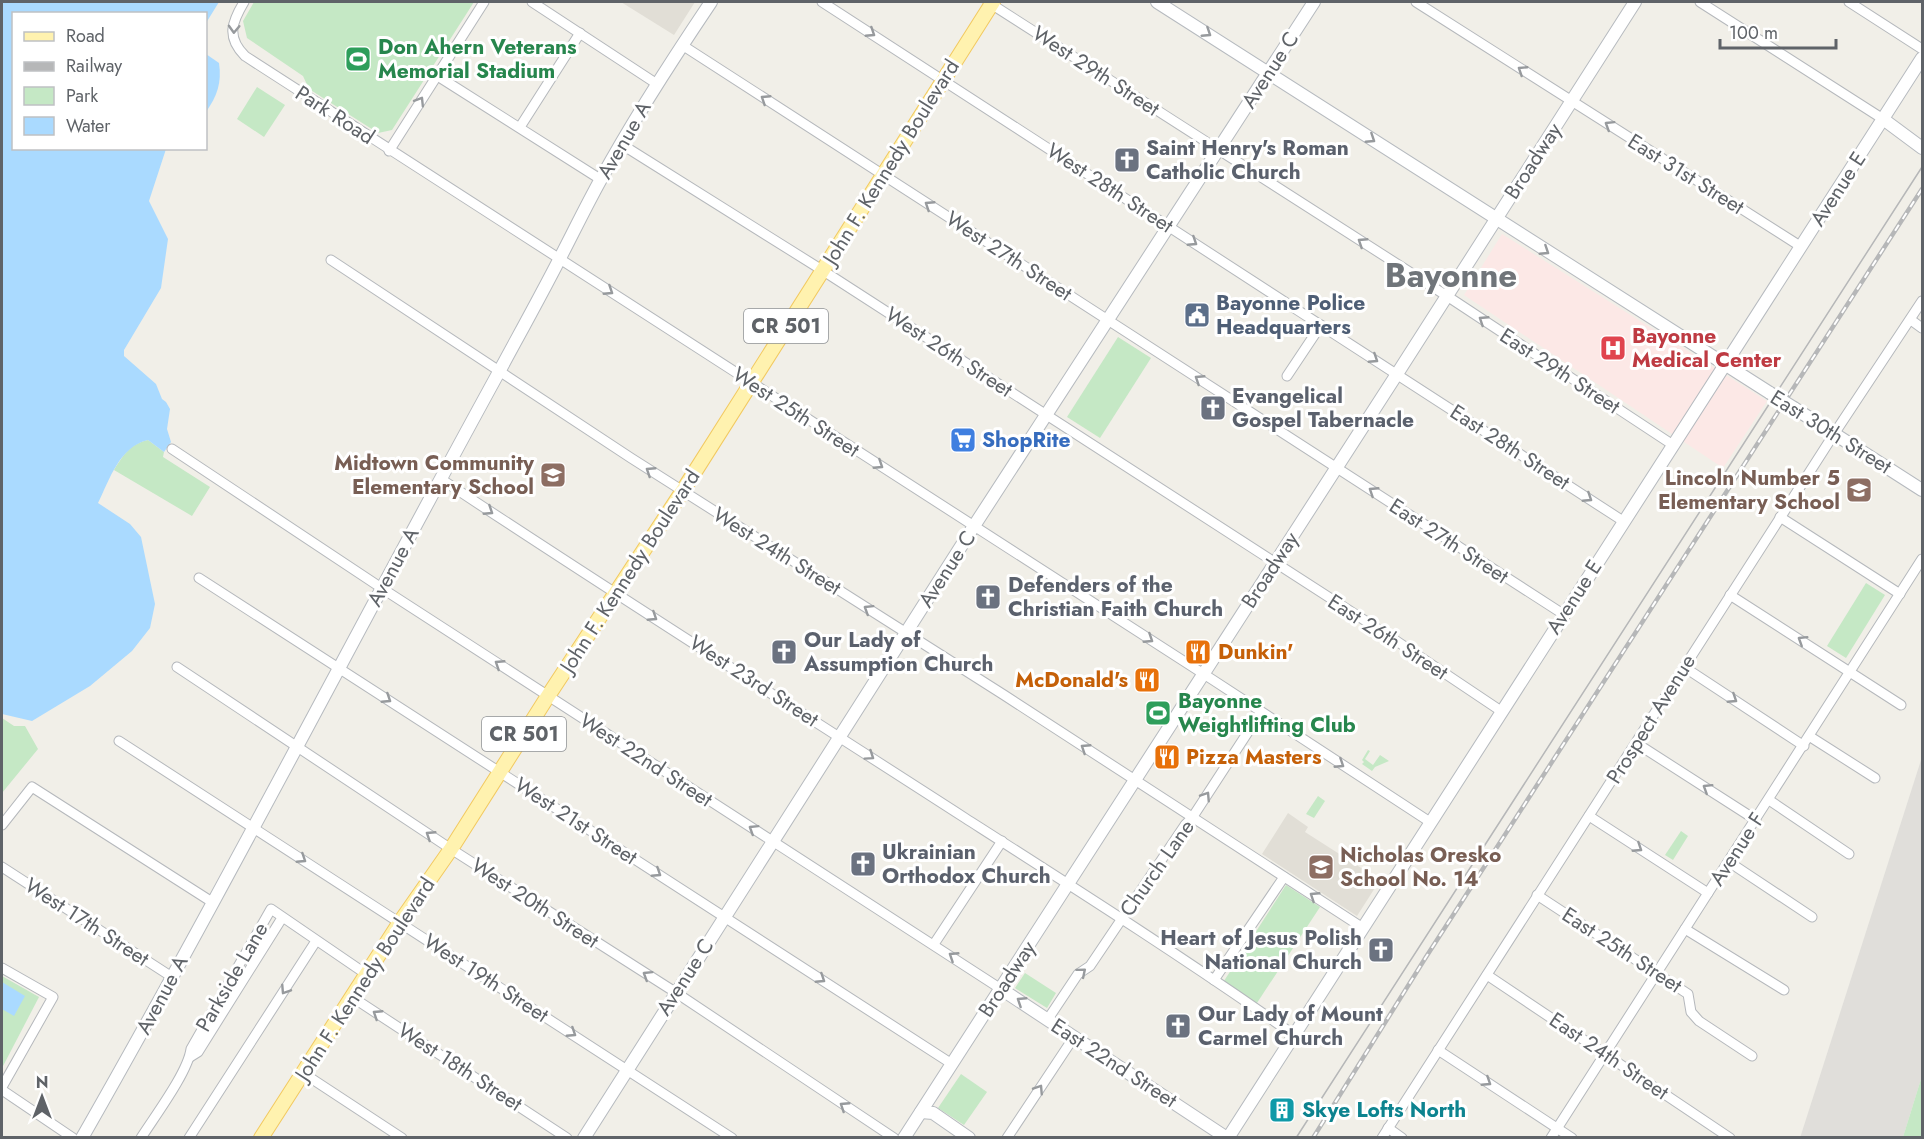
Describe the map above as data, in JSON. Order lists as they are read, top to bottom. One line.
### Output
{"streets":{"main road":["John F. Kennedy Boulevard","CR 501"],"street":["Avenue C","West 29th Street","Park Road","Avenue A","Broadway","East 31st Street","West 28th Street","Avenue E","West 27th Street","West 26th Street","East 29th Street","West 25th Street","East 30th Street","East 28th Street","East 27th Street","West 24th Street","East 26th Street","West 23rd Street","Prospect Avenue","West 22nd Street","West 21st Street","Avenue F","Church Lane","West 20th Street","West 17th Street","East 25th Street","Parkside Lane","West 19th Street","East 24th Street","East 22nd Street","West 18th Street"]},"crossings":[["Avenue C","West 29th Street"],["Avenue C","West 28th Street"],["Avenue C","West 27th Street"],["Avenue C","West 26th Street"],["Avenue C","West 25th Street"],["Avenue C","East 30th Street"],["Avenue C","West 24th Street"],["Avenue C","West 23rd Street"],["Avenue C","West 22nd Street"],["Avenue C","West 21st Street"],["Avenue C","West 20th Street"],["Avenue C","West 19th Street"],["West 29th Street","Broadway"],["West 29th Street","John F. Kennedy Boulevard"],["West 29th Street","East 29th Street"],["Park Road","West 25th Street"],["Avenue A","West 27th Street"],["Avenue A","West 26th Street"],["Avenue A","West 25th Street"],["Avenue A","West 24th Street"],["Avenue A","West 23rd Street"],["Avenue A","West 22nd Street"],["Avenue A","West 21st Street"],["Avenue A","West 20th Street"],["Avenue A","West 17th Street"],["Avenue A","West 19th Street"],["Broadway","East 31st Street"],["Broadway","West 28th Street"],["Broadway","West 27th Street"],["Broadway","West 26th Street"],["Broadway","East 29th Street"],["Broadway","West 25th Street"],["Broadway","East 30th Street"],["Broadway","East 28th Street"],["Broadway","East 27th Street"],["Broadway","West 24th Street"],["Broadway","East 26th Street"],["Broadway","West 23rd Street"],["Broadway","West 22nd Street"],["Broadway","West 21st Street"],["Broadway","East 22nd Street"],["John F. Kennedy Boulevard","West 28th Street"],["John F. Kennedy Boulevard","West 27th Street"],["John F. Kennedy Boulevard","West 26th Street"],["John F. Kennedy Boulevard","West 25th Street"],["John F. Kennedy Boulevard","West 24th Street"],["John F. Kennedy Boulevard","West 23rd Street"],["John F. Kennedy Boulevard","West 22nd Street"],["John F. Kennedy Boulevard","West 21st Street"],["John F. Kennedy Boulevard","West 20th Street"],["John F. Kennedy Boulevard","Parkside Lane"],["John F. Kennedy Boulevard","West 19th Street"],["John F. Kennedy Boulevard","West 18th Street"],["East 31st Street","Avenue E"],["West 28th Street","East 28th Street"],["Avenue E","East 29th Street"],["Avenue E","East 30th Street"],["Avenue E","East 28th Street"],["Avenue E","East 27th Street"],["Avenue E","East 26th Street"],["Avenue E","West 23rd Street"],["Avenue E","East 22nd Street"],["West 27th Street","East 27th Street"],["West 26th Street","East 26th Street"],["East 30th Street","Prospect Avenue"],["West 23rd Street","Church Lane"],["Prospect Avenue","East 25th Street"],["Prospect Avenue","East 24th Street"],["West 22nd Street","East 22nd Street"],["Avenue F","East 25th Street"],["Avenue F","East 24th Street"],["Church Lane","East 22nd Street"]],"one_way":["West 29th Street","East 31st Street","West 28th Street","West 27th Street","East 29th Street","West 25th Street","East 30th Street","East 28th Street","East 27th Street","West 24th Street","West 23rd Street","West 22nd Street","West 21st Street","Church Lane","West 20th Street","West 19th Street","West 18th Street"],"districts":["Bayonne"],"places":{"sports":["Don Ahern Veterans Memorial Stadium","Bayonne Weightlifting Club"],"church":["Saint Henry's Roman Catholic Church","Evangelical Gospel Tabernacle","Defenders of the Christian Faith Church","Our Lady of Assumption Church","Ukrainian Orthodox Church","Heart of Jesus Polish National Church","Our Lady of Mount Carmel Church"],"public building":["Bayonne Police Headquarters"],"hospital":["Bayonne Medical Center"],"supermarket":["ShopRite"],"school or university":["Midtown Community Elementary School","Lincoln Number 5 Elementary School","Nicholas Oresko School No. 14"],"restaurant":["Dunkin'","McDonald's","Pizza Masters"],"building":["Skye Lofts North"]},"legend":["Road","Railway","Park","Water"],"scale_bar":"100 m","north":"top"}
